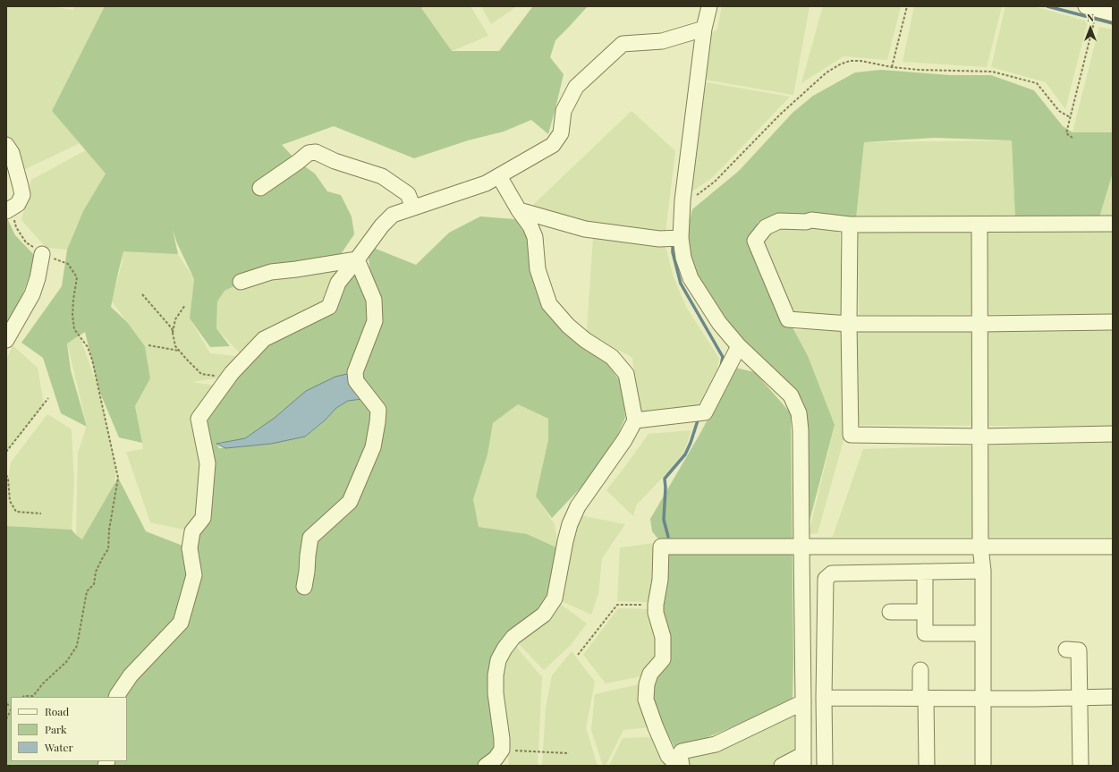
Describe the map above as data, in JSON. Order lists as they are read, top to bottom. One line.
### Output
{"legend":["Road","Park","Water"],"north":"top"}
